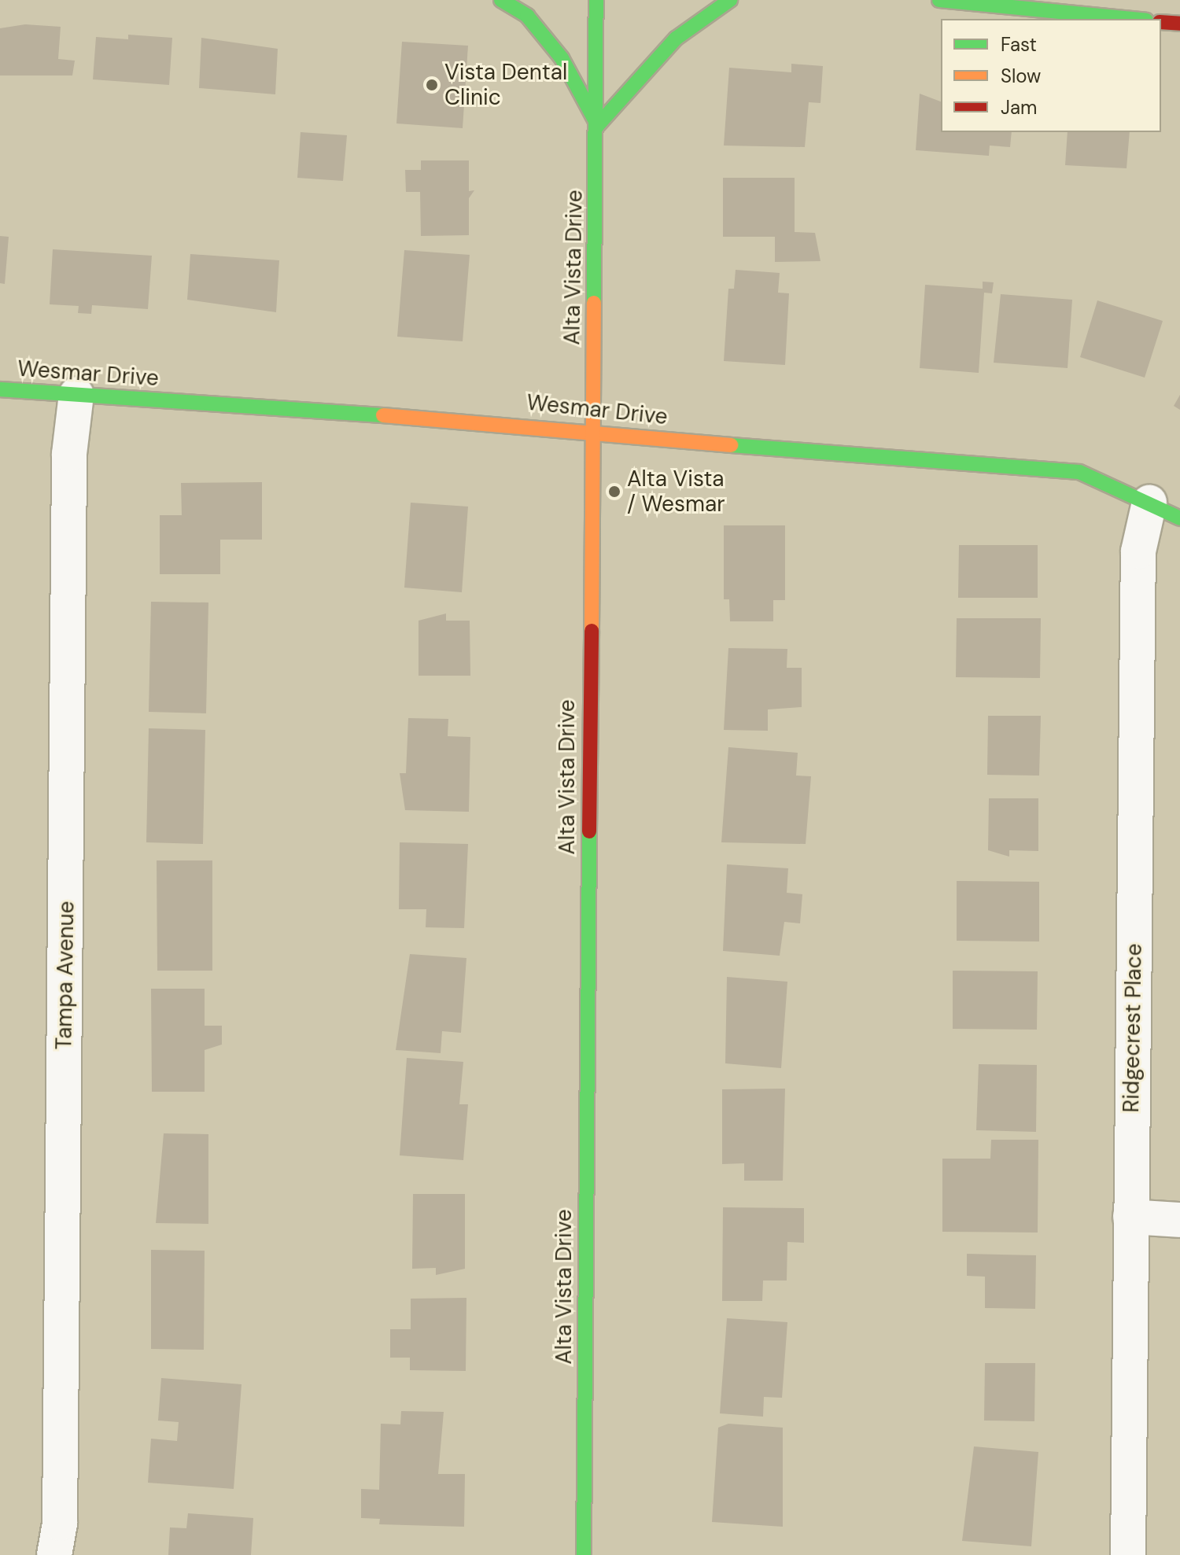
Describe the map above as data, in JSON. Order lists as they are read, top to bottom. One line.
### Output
{"streets":{"street":["Alta Vista Drive","Wesmar Drive","Tampa Avenue","Ridgecrest Place"]},"crossings":[["Alta Vista Drive","Wesmar Drive"],["Wesmar Drive","Tampa Avenue"],["Wesmar Drive","Ridgecrest Place"]],"places":["Vista Dental Clinic","Alta Vista / Wesmar"],"legend":["Fast","Slow","Jam"]}
